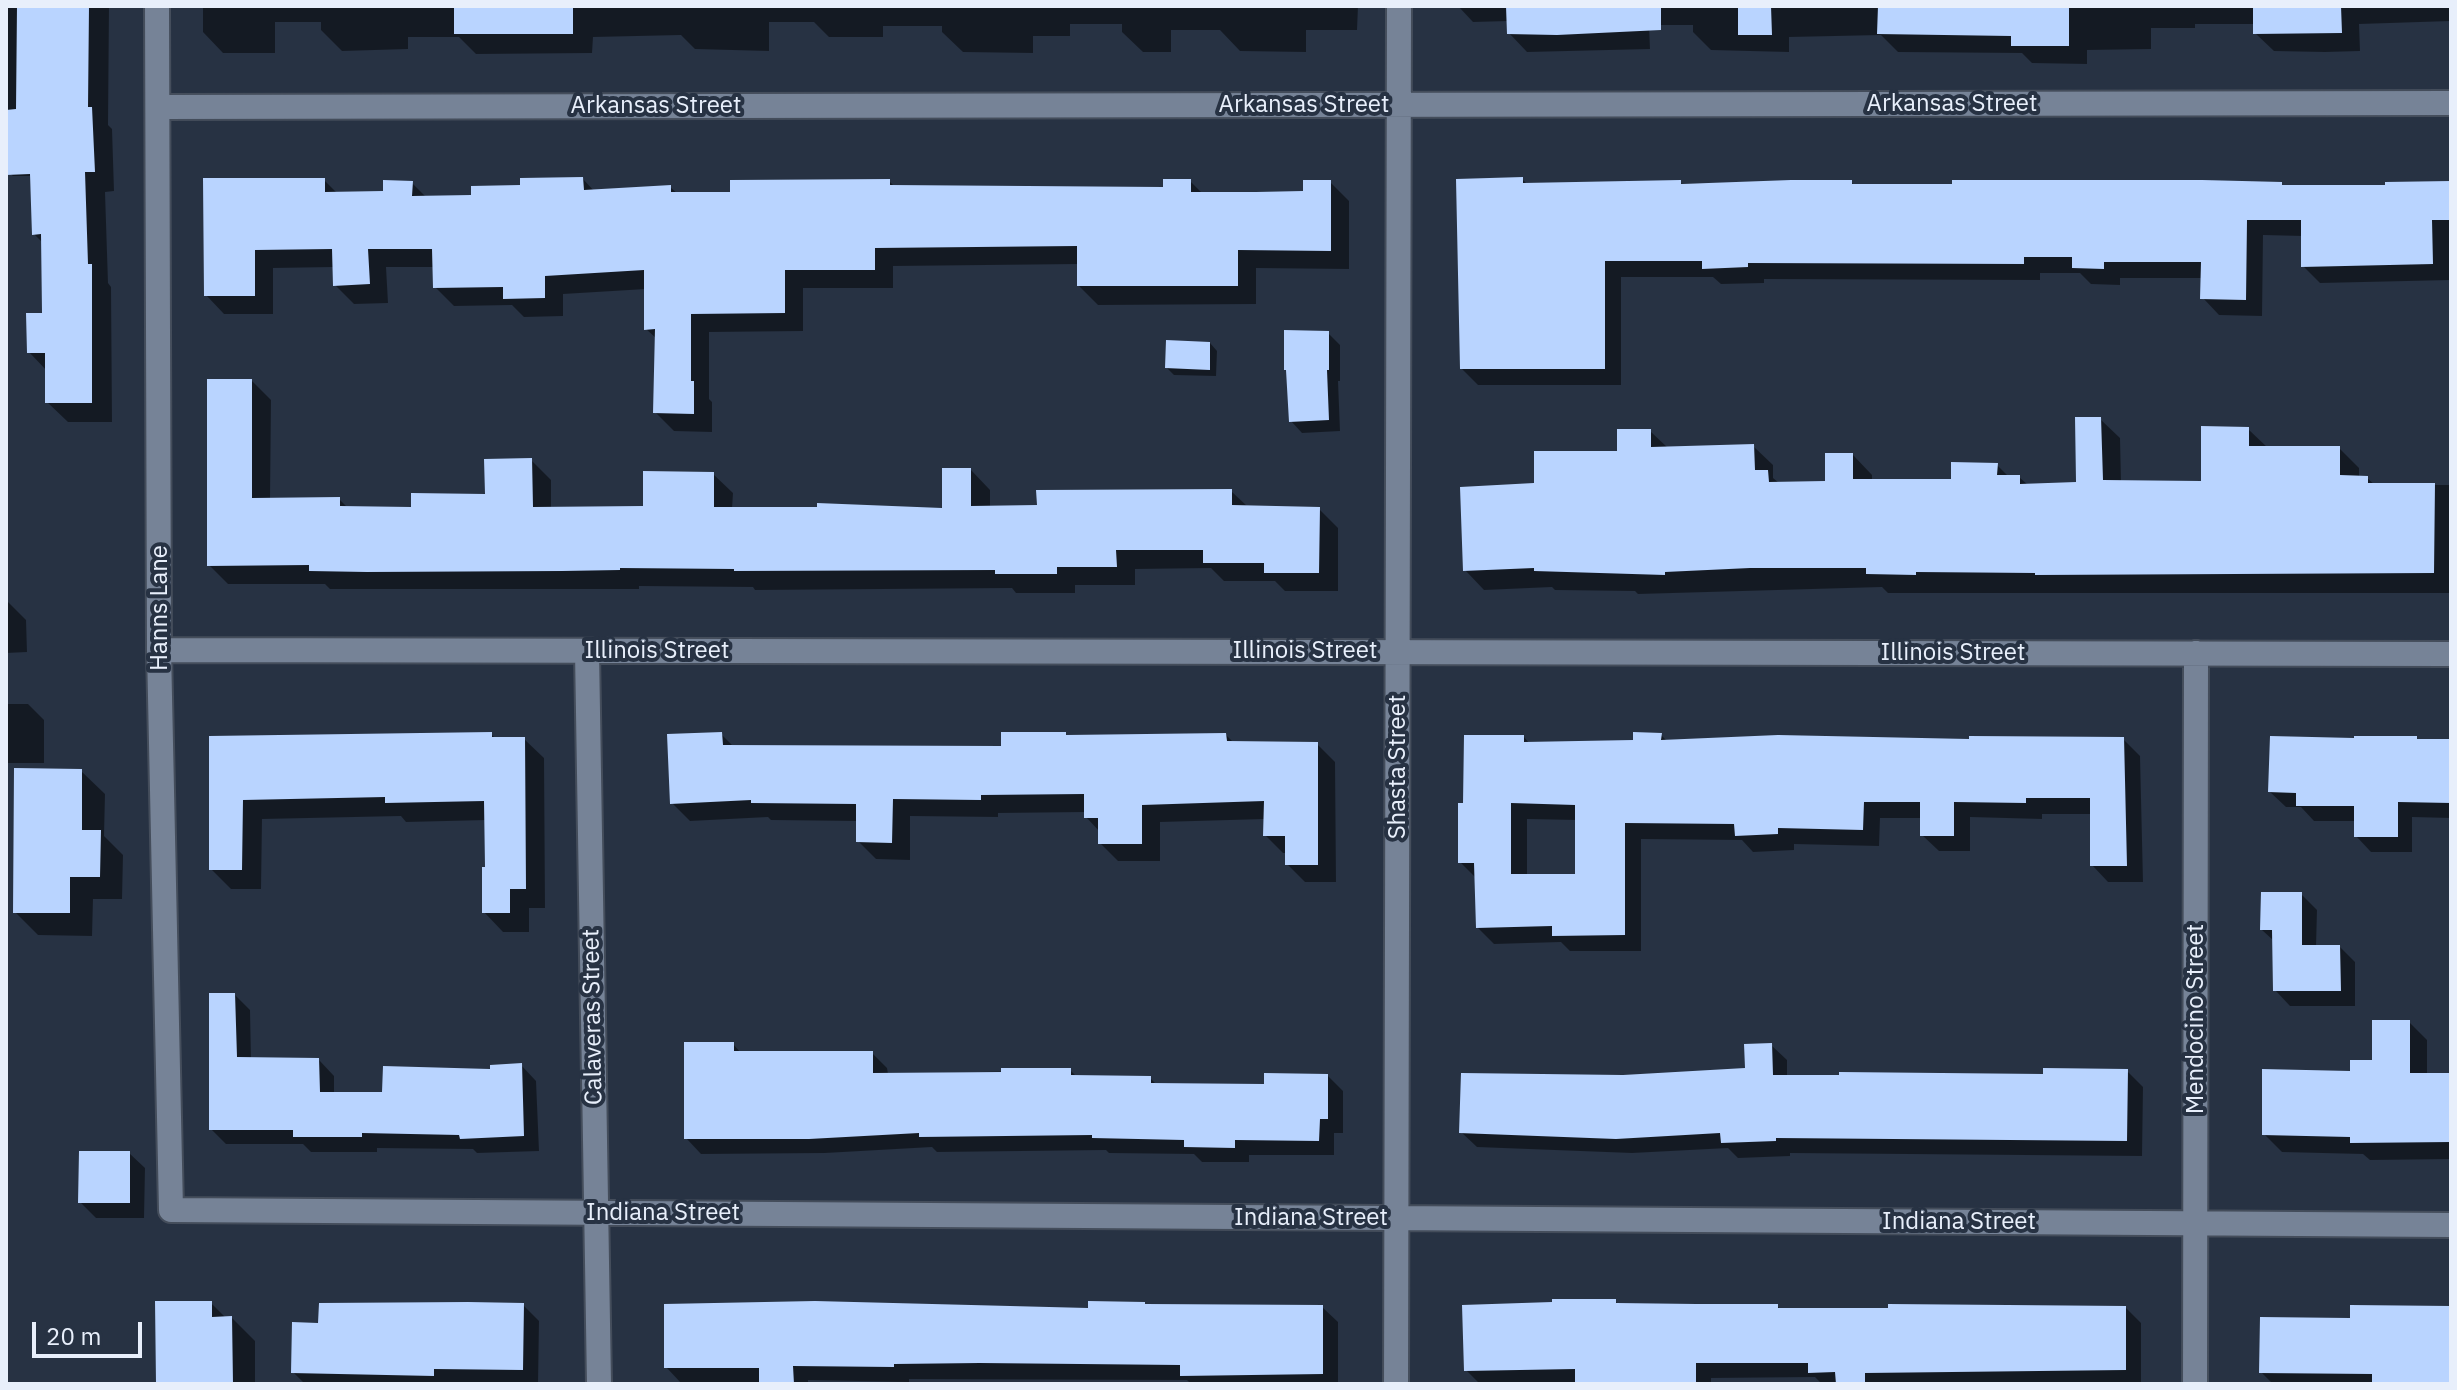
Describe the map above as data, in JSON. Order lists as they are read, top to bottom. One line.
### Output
{"streets":{"street":["Arkansas Street","Hanns Lane","Illinois Street","Shasta Street","Calaveras Street","Mendocino Street","Indiana Street"]},"crossings":[["Arkansas Street","Hanns Lane"],["Arkansas Street","Shasta Street"],["Hanns Lane","Illinois Street"],["Hanns Lane","Indiana Street"],["Illinois Street","Shasta Street"],["Illinois Street","Calaveras Street"],["Illinois Street","Mendocino Street"],["Shasta Street","Indiana Street"],["Calaveras Street","Indiana Street"],["Mendocino Street","Indiana Street"]],"scale_bar":"20 m"}
